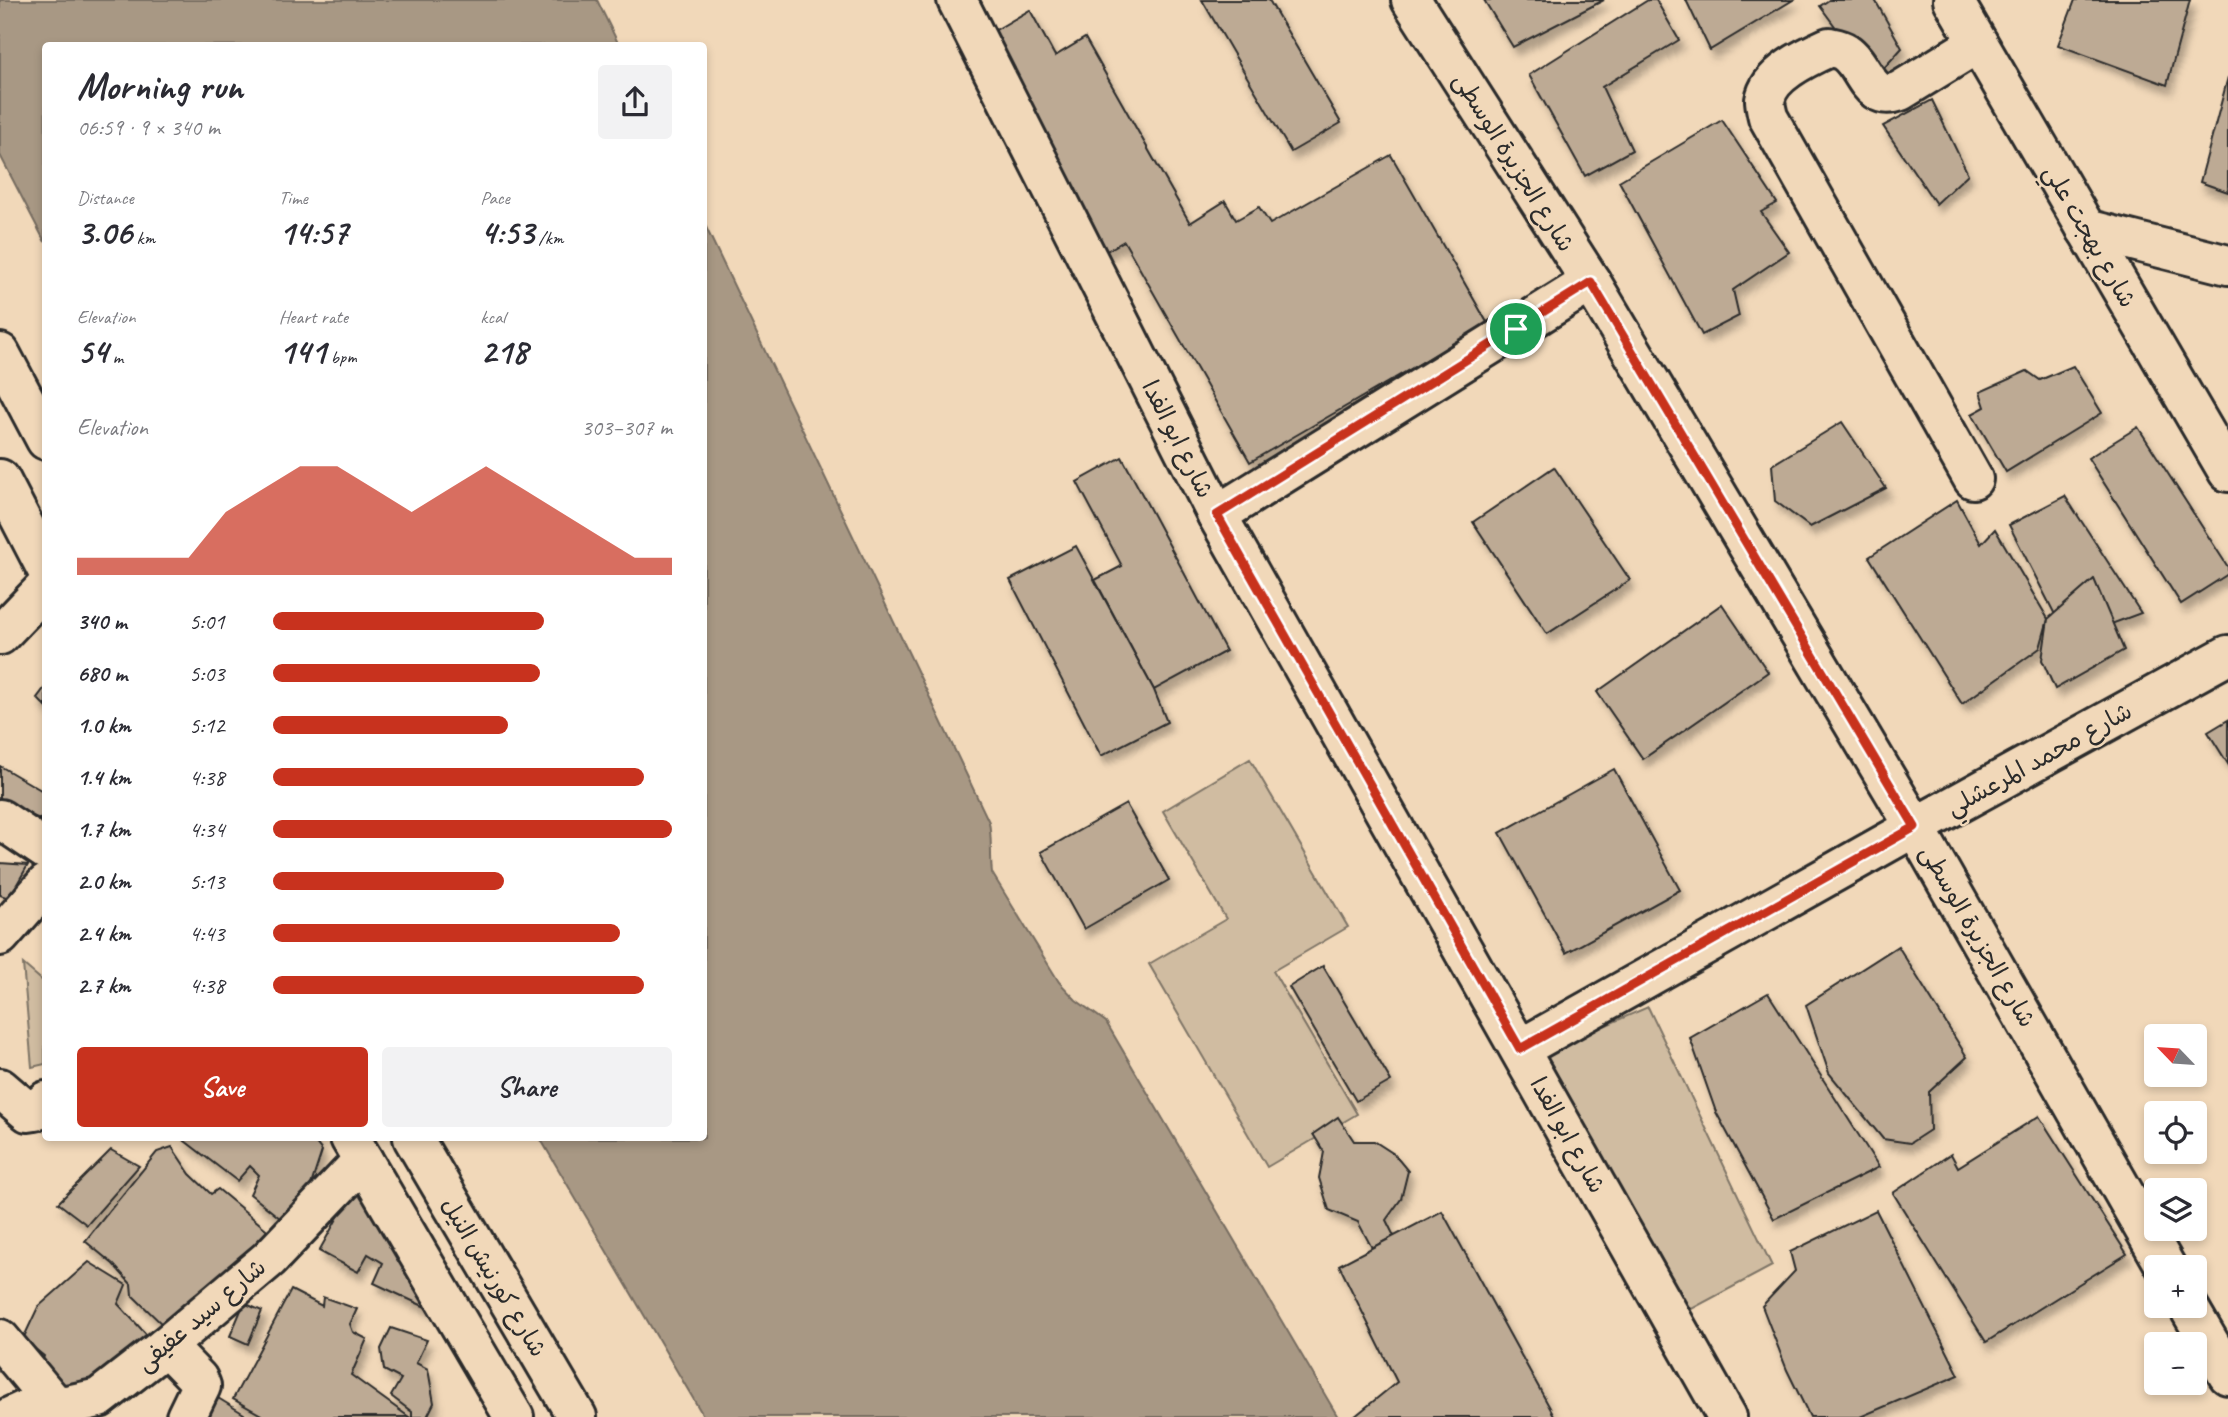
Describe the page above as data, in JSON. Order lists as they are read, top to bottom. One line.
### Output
{"streets":{"street":["شارع الجزيرة الوسطى","شارع بهجت علي","شارع ابو الفدا","شارع محمد المرعشلي","شارع كورنيش النيل","شارع سيد عفيفى"]},"crossings":[["شارع الجزيرة الوسطى","شارع محمد المرعشلي"],["شارع ابو الفدا","شارع محمد المرعشلي"]],"north":"top left","page":{"heading":["Morning run","06:59 · 9 × 340 m"],"stats":[["Distance","3.06 km"],["Time","14:57"],["Pace","4:53 /km"],["Elevation","54 m"],["Heart rate","141 bpm"],["kcal","218"]],"chart":["Elevation","303–307 m"],"list":[{"name":"340 m","note":"5:01"},{"name":"680 m","note":"5:03"},{"name":"1.0 km","note":"5:12"},{"name":"1.4 km","note":"4:38"},{"name":"1.7 km","note":"4:34"},{"name":"2.0 km","note":"5:13"},{"name":"2.4 km","note":"4:43"},{"name":"2.7 km","note":"4:38"}],"map_buttons":["+","−"],"buttons":["Save","Share"]}}
